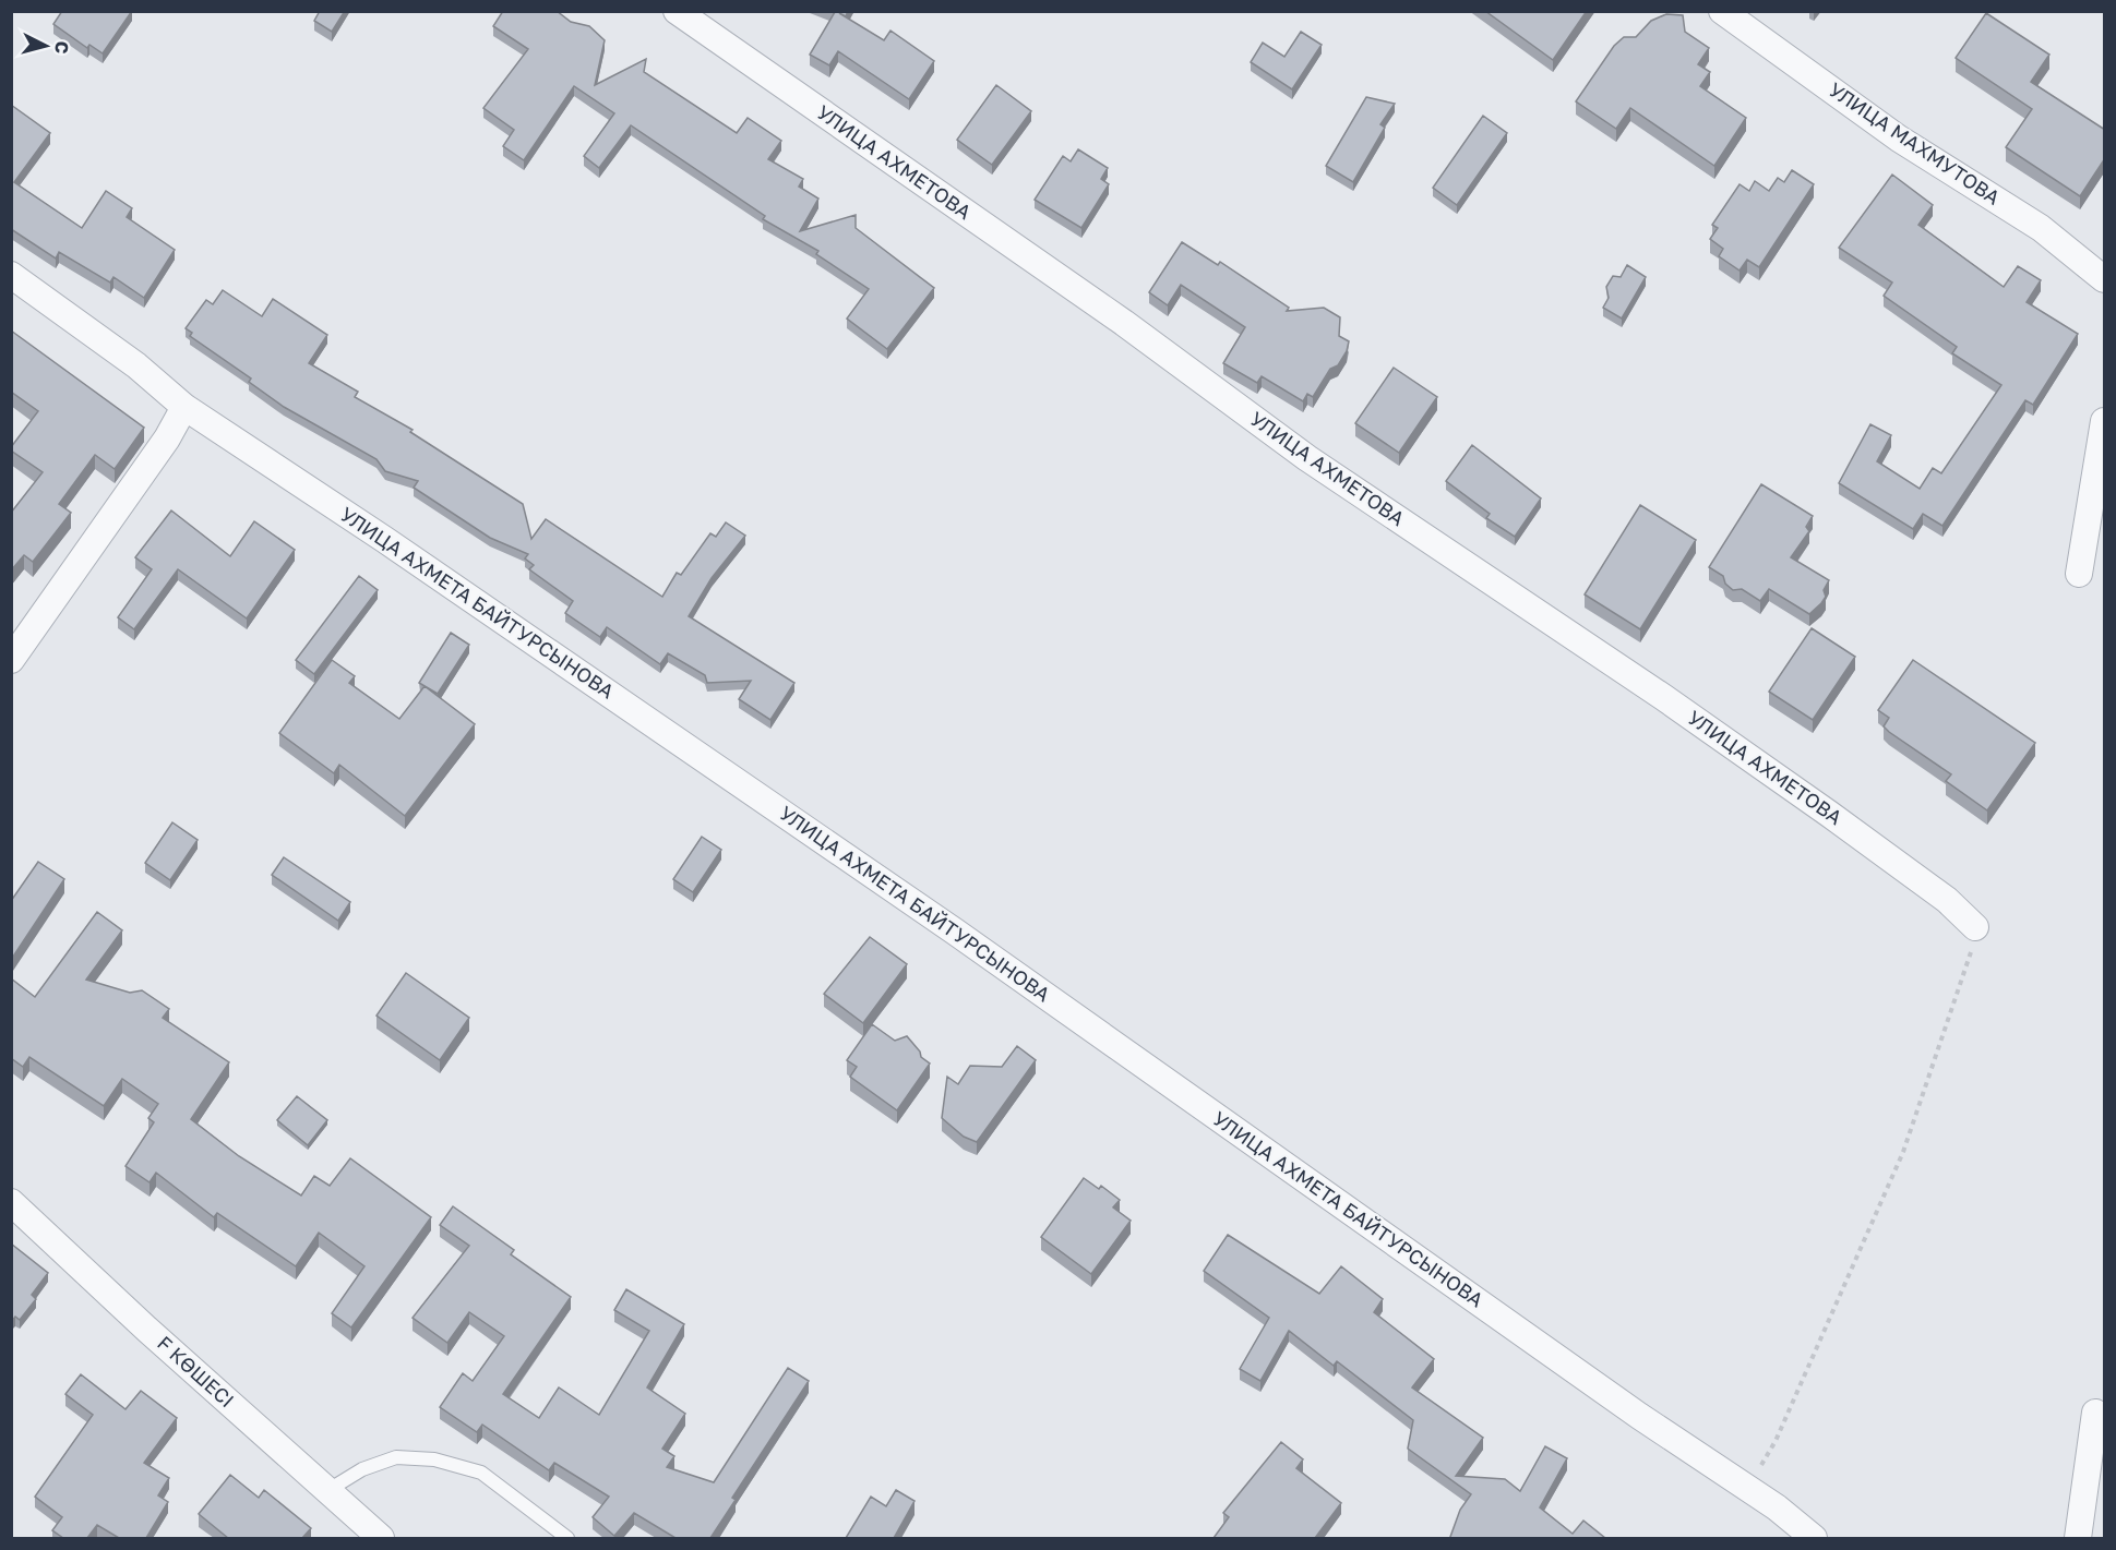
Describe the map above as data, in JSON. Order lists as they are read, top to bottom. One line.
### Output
{"streets":{"street":["УЛИЦА МАХМУТОВА","УЛИЦА АХМЕТОВА","УЛИЦА АХМЕТА БАЙТУРСЫНОВА","F КӨШЕСІ"]},"north":"right"}
